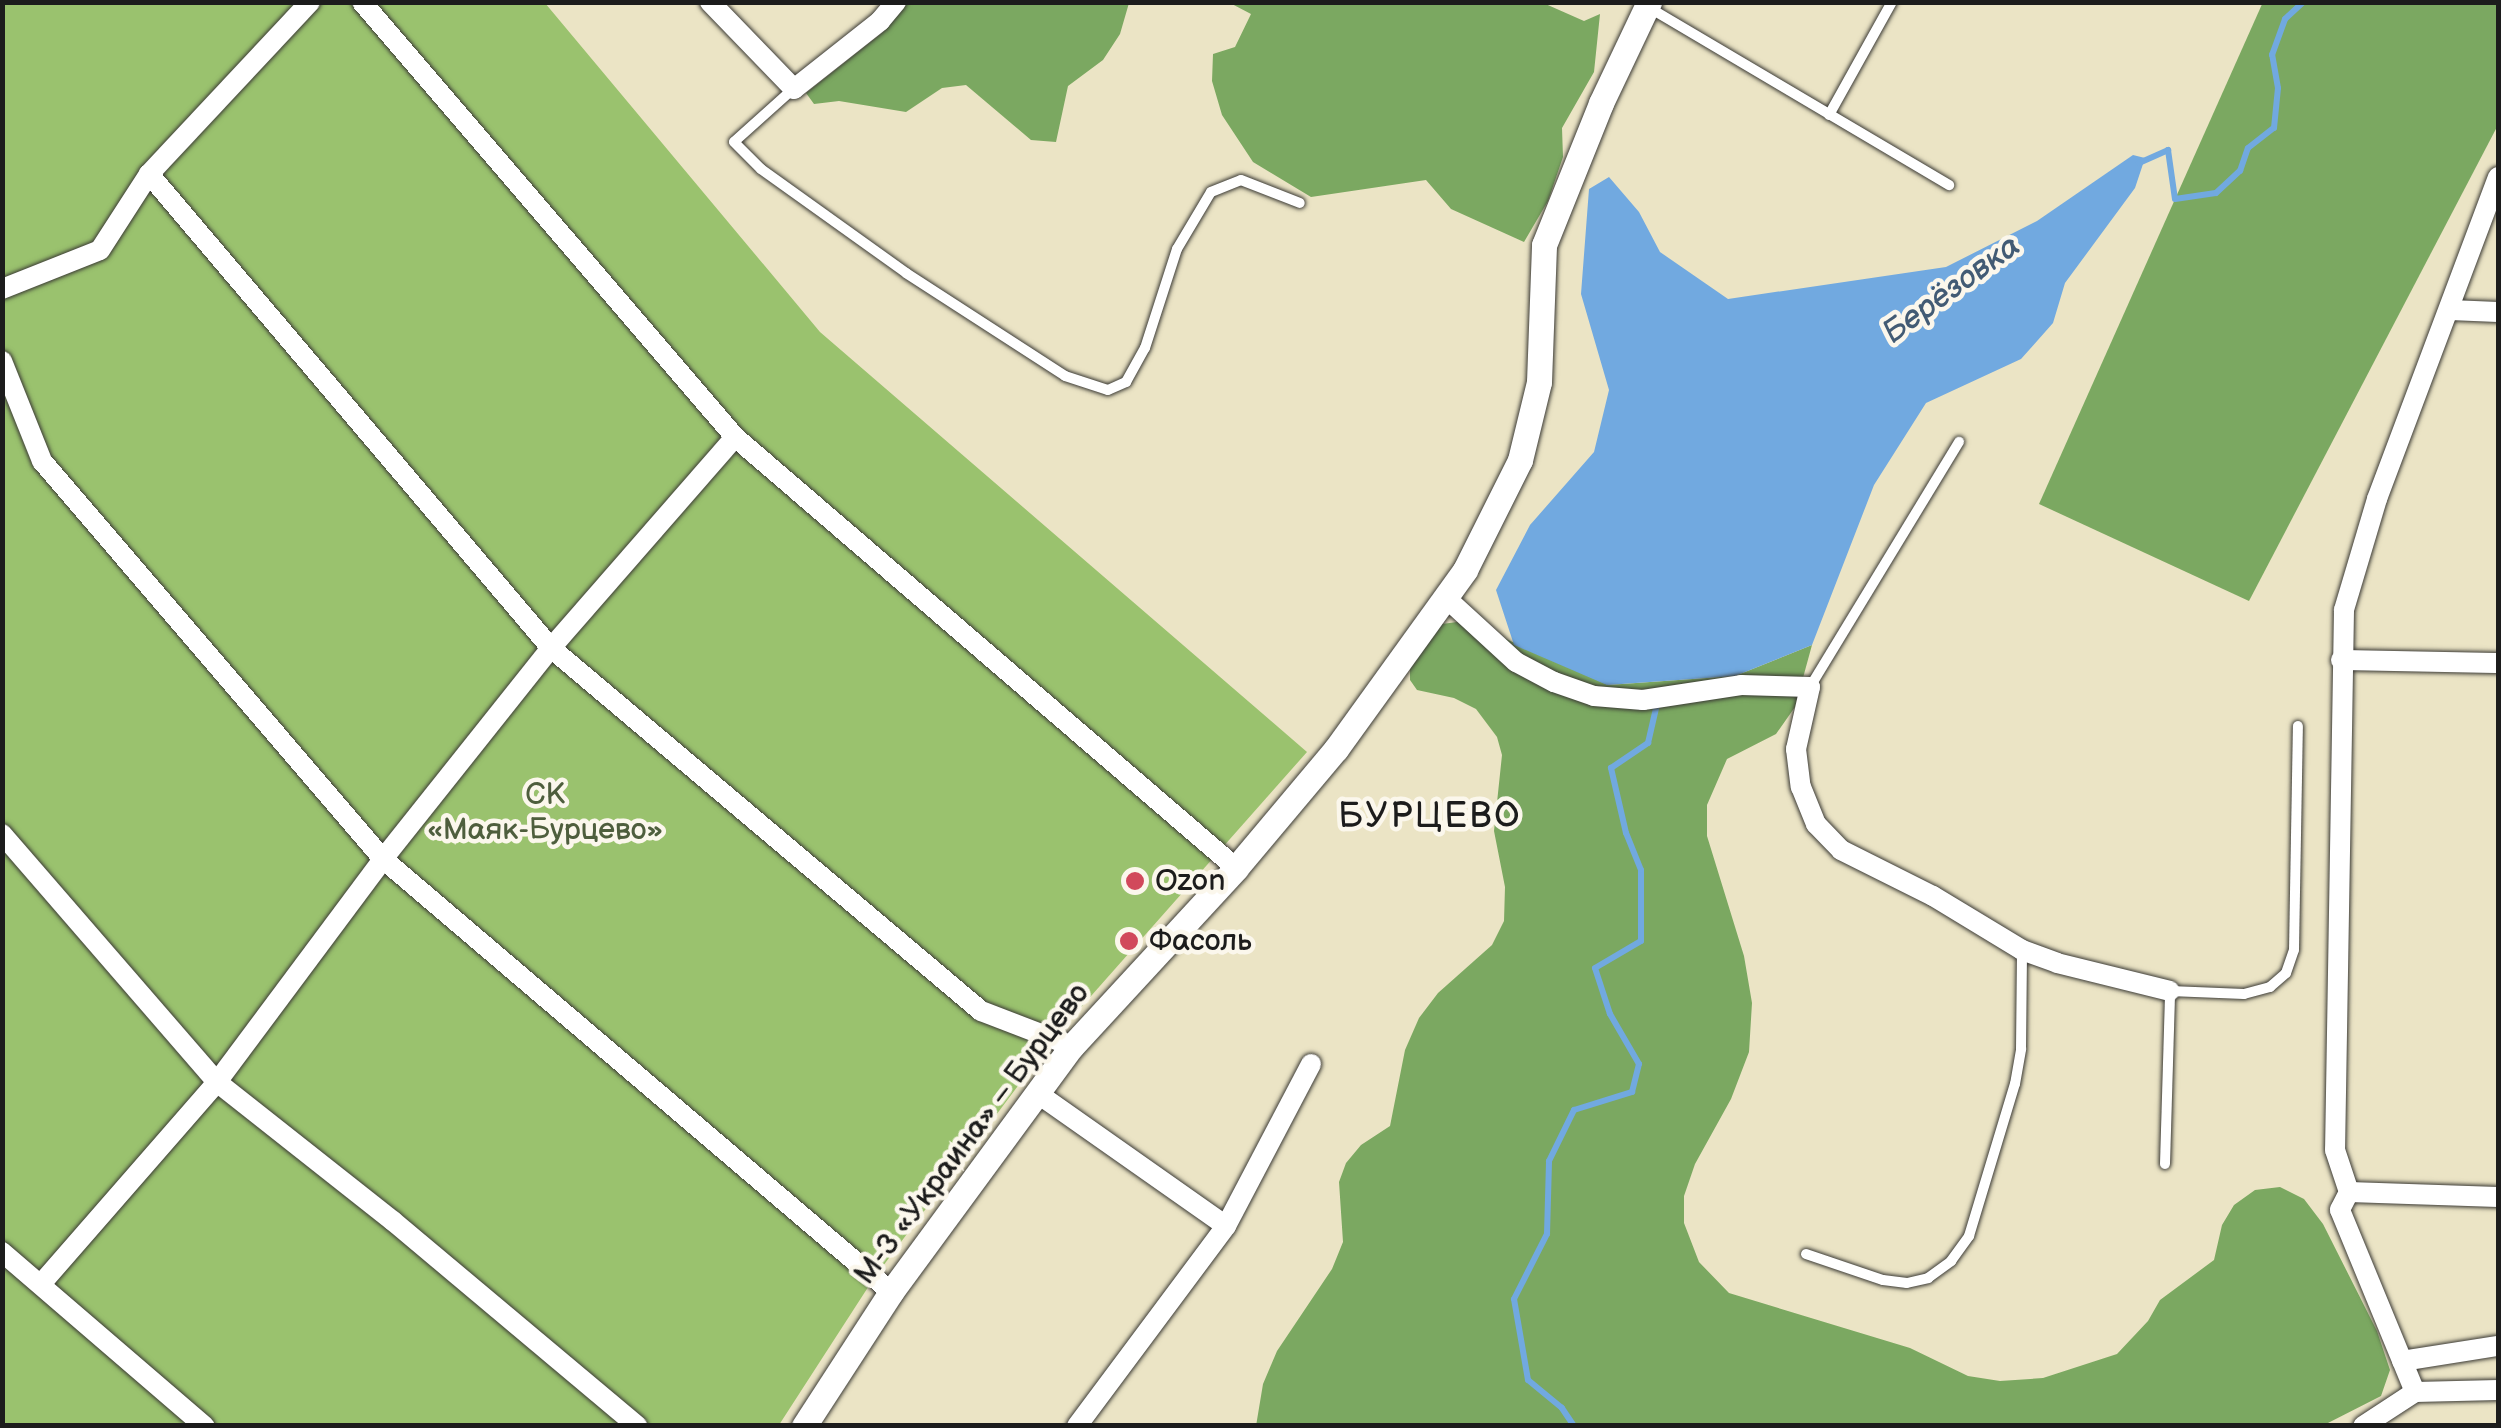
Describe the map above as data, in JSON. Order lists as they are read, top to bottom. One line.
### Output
{"streets":{"street":["М-3 «Украина» – Бурцево"]},"districts":["БУРЦЕВО"],"water":["Берёзовка"],"parks":["СК «Маяк-Бурцево»"],"places":["Ozon","Фасоль"]}
